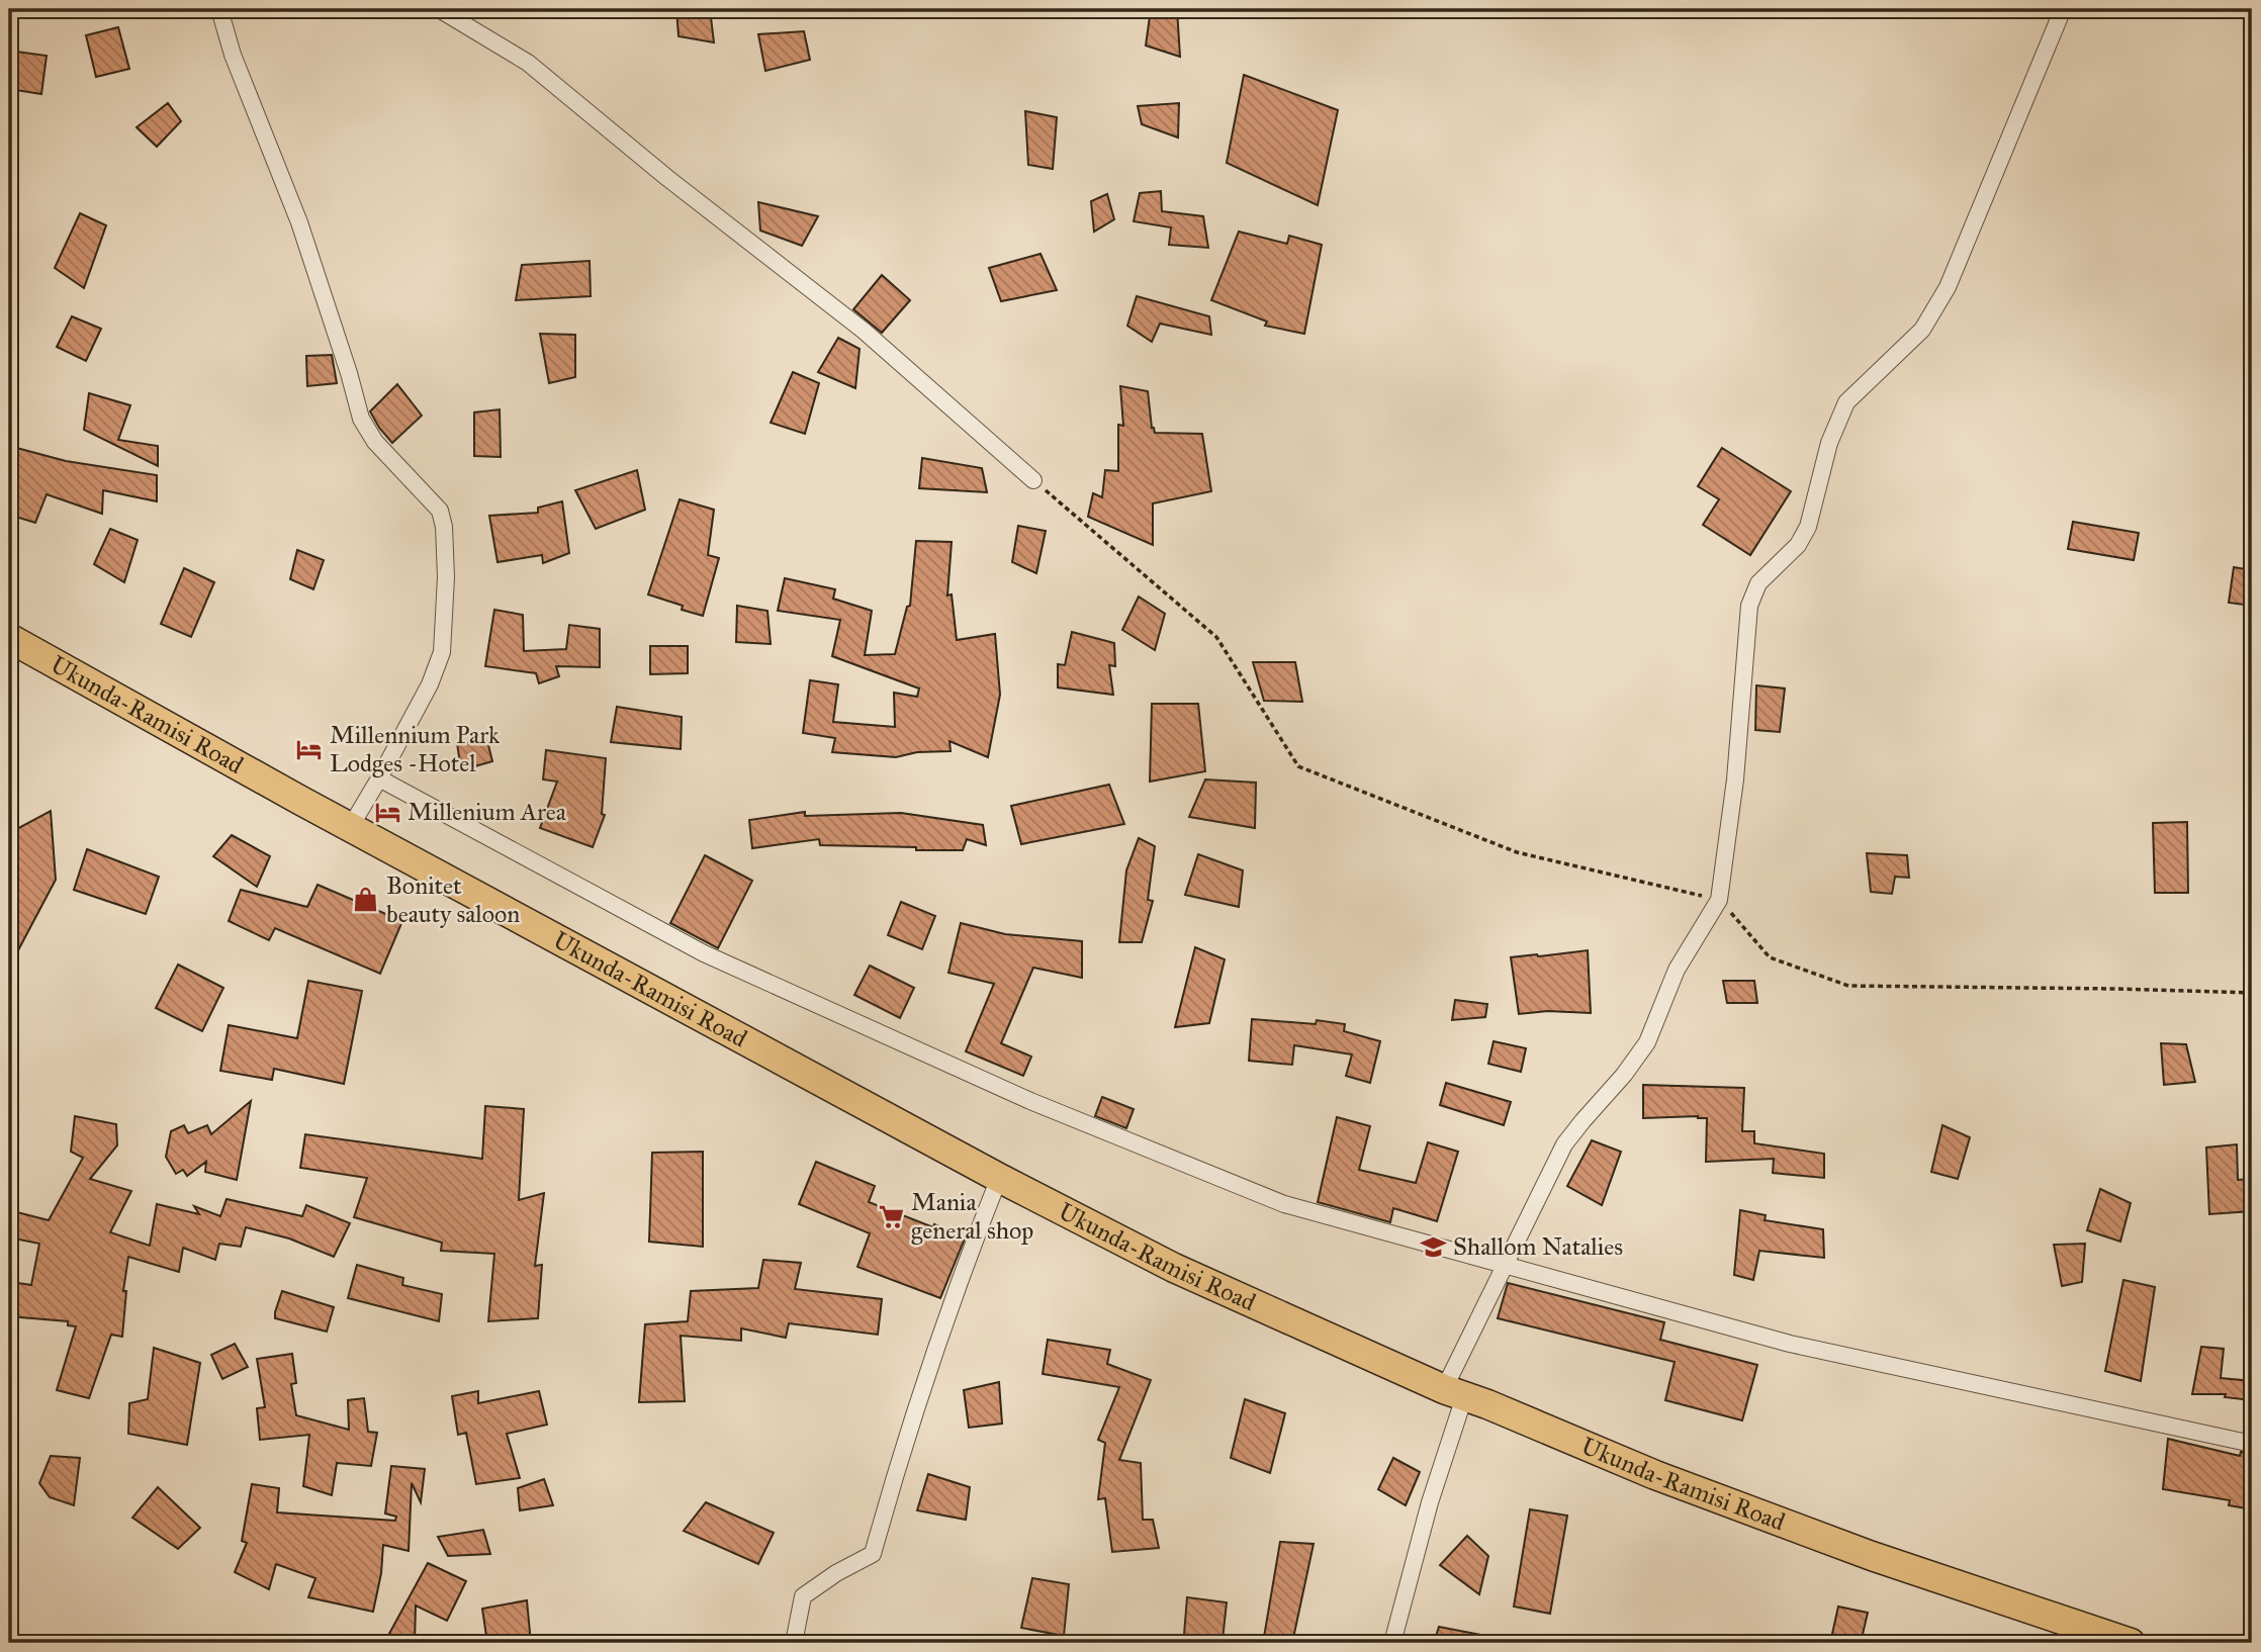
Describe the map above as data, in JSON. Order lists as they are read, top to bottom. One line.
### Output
{"streets":{"highway":["Ukunda-Ramisi Road"]},"places":{"hotel":["Millennium Park Lodges -Hotel","Millenium Area"],"shop":["Bonitet beauty saloon"],"supermarket":["Mania general shop"],"school or university":["Shallom Natalies"]}}
